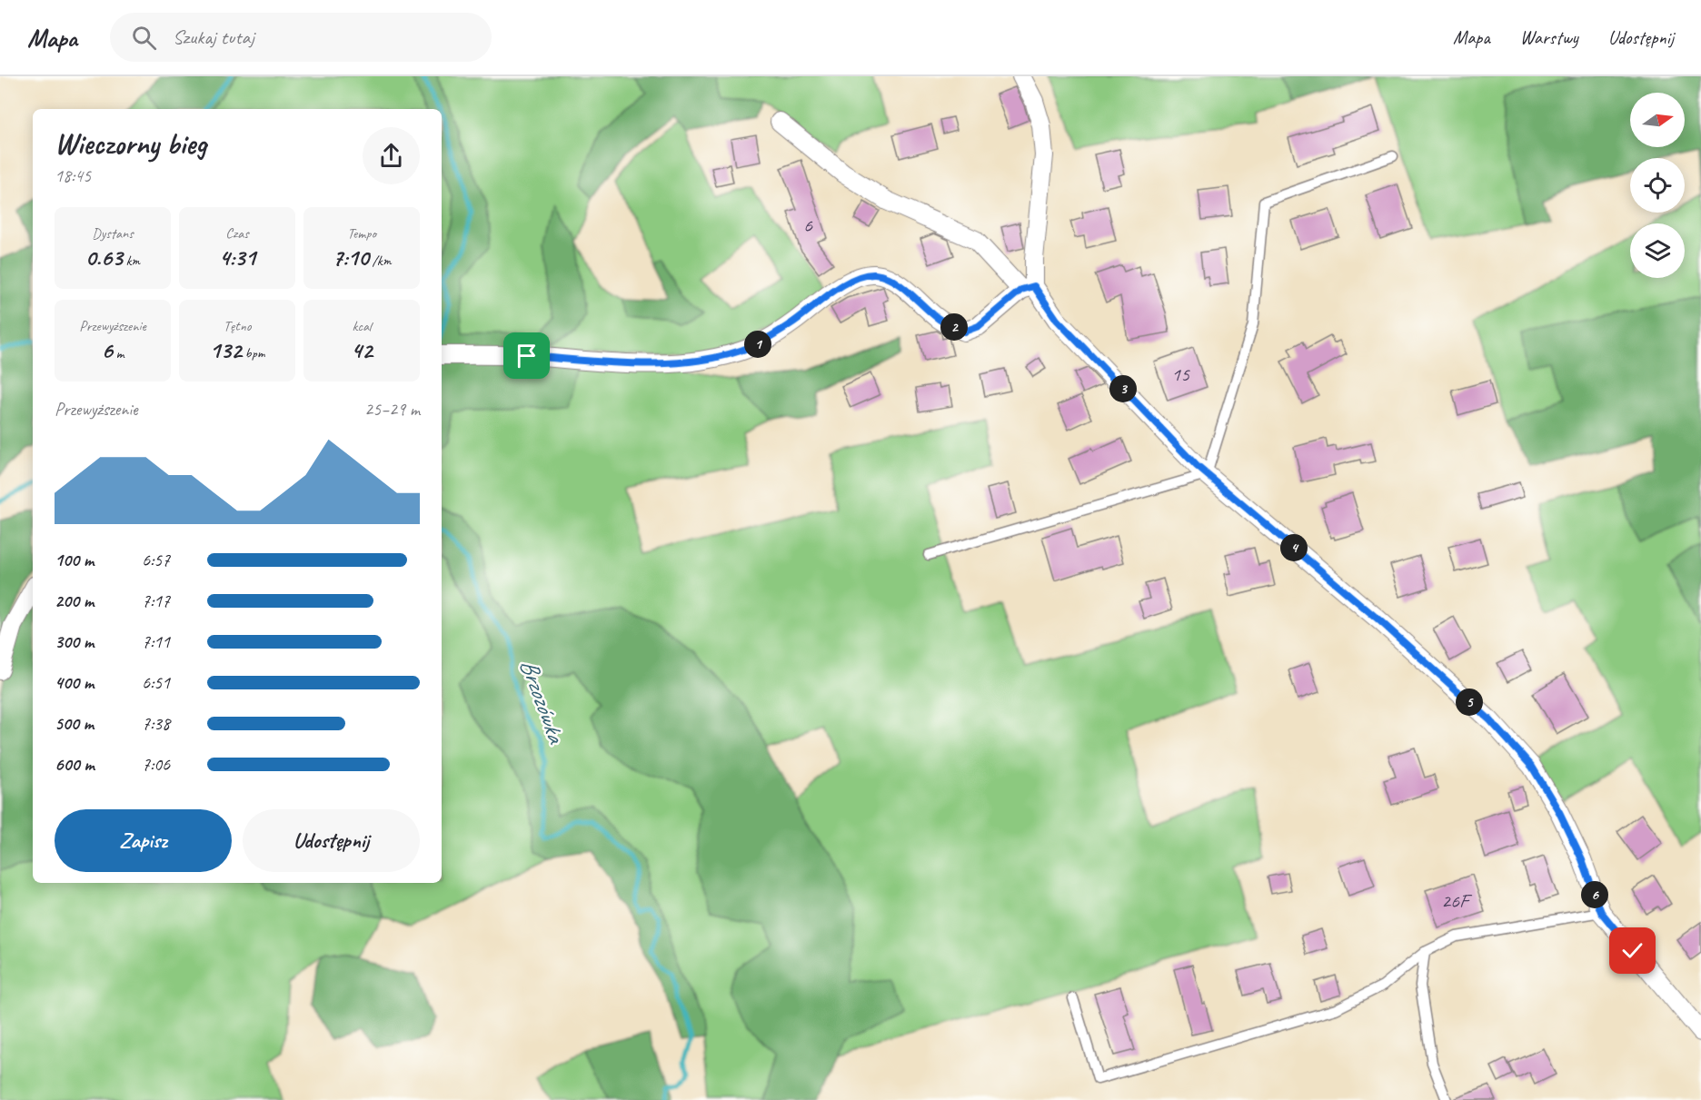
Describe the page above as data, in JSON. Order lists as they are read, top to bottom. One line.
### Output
{"water":["Brzozówka"],"house_numbers":["6","15","26F"],"north":"right","page":{"header":"Mapa","search":"Szukaj tutaj","nav":["Mapa","Warstwy","Udostępnij"],"heading":["Wieczorny bieg","18:45"],"stats":[["Dystans","0.63 km"],["Czas","4:31"],["Tempo","7:10 /km"],["Przewyższenie","6 m"],["Tętno","132 bpm"],["kcal","42"]],"pins":["2","1","3","4","5","6"],"chart":["Przewyższenie","25–29 m"],"list":[{"name":"100 m","note":"6:57"},{"name":"200 m","note":"7:17"},{"name":"300 m","note":"7:11"},{"name":"400 m","note":"6:51"},{"name":"500 m","note":"7:38"},{"name":"600 m","note":"7:06"}],"buttons":["Zapisz","Udostępnij"]}}
